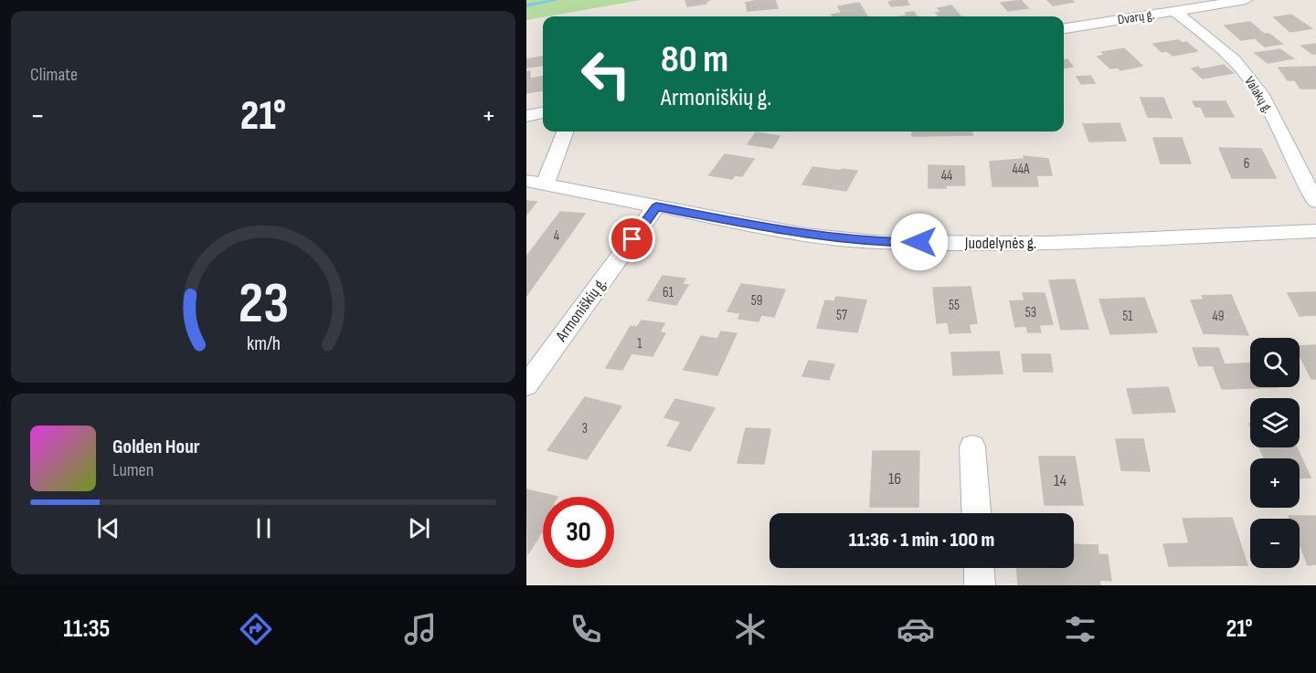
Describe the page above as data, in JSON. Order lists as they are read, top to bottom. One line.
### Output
{"streets":{"street":["Dvarų g.","Valakų g.","Juodelynės g.","Armoniškių g."]},"crossings":[["Dvarų g.","Valakų g."],["Juodelynės g.","Armoniškių g."]],"house_numbers":["6","44A","44","4","61","59","55","53","57","51","49","1","3","16","14"],"page":{"tile":"Climate","turn":["80 m","Armoniškių g."],"heat":["−","21°","+"],"map_buttons":["+","−"],"song":["Golden Hour","Lumen"],"limit":"30","trip":"11:36 · 1 min · 100 m","tabs":["11:35","21°"],"gauge":["23","km/h"]}}
